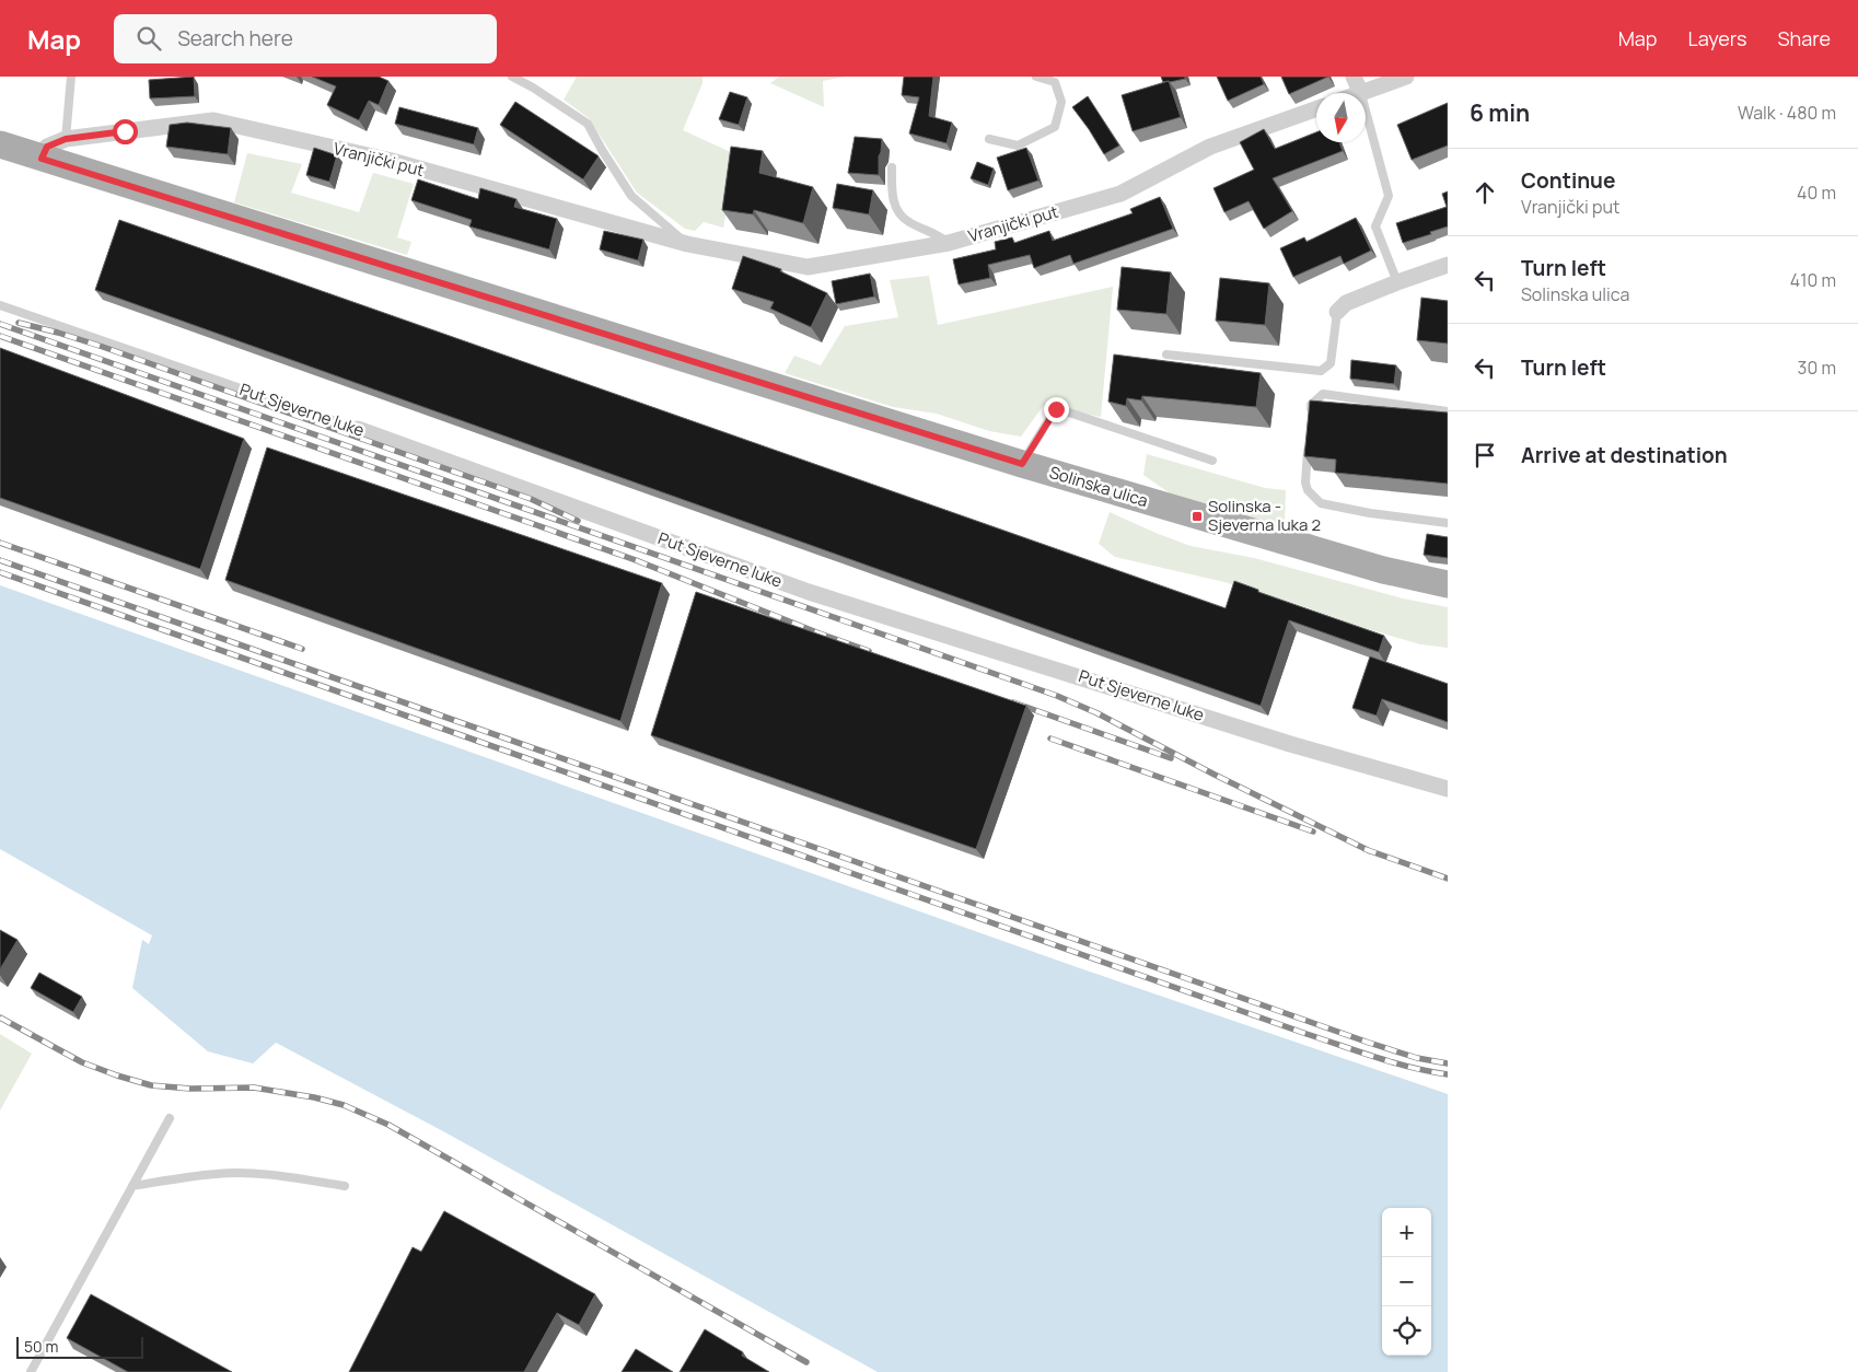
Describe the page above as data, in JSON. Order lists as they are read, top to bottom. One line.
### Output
{"streets":{"main road":["Solinska ulica"],"street":["Vranjički put","Put Sjeverne luke"]},"crossings":[["Vranjički put","Solinska ulica"]],"places":{"transit":["Solinska - Sjeverna luka 2"]},"scale_bar":"50 m","north":"bottom","page":{"header":"Map","search":"Search here","nav":["Map","Layers","Share"],"heading":["6 min","Walk · 480 m"],"list":[["Continue","Vranjički put","40 m"],["Turn left","Solinska ulica","410 m"],["Turn left","30 m"],"Arrive at destination"],"map_buttons":["+","−"],"scale":"50 m"}}
